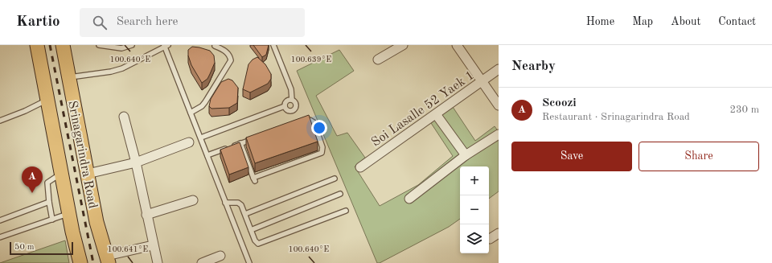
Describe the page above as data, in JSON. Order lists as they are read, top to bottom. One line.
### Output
{"streets":{"main road":["Srinagarindra Road"],"street":["Soi Lasalle 52 Yaek 1"]},"scale_bar":"50 m","page":{"header":"Kartio","search":"Search here","nav":["Home","Map","About","Contact"],"heading":"Nearby","list":[{"mark":"A","name":"Scoozi","note":"Restaurant · Srinagarindra Road","value":"230 m"}],"buttons":["Save","Share"],"map_buttons":["+","−"],"pins":"A","scale":"50 m"},"coordinates":["100.640°E","100.639°E","100.641°E"]}
